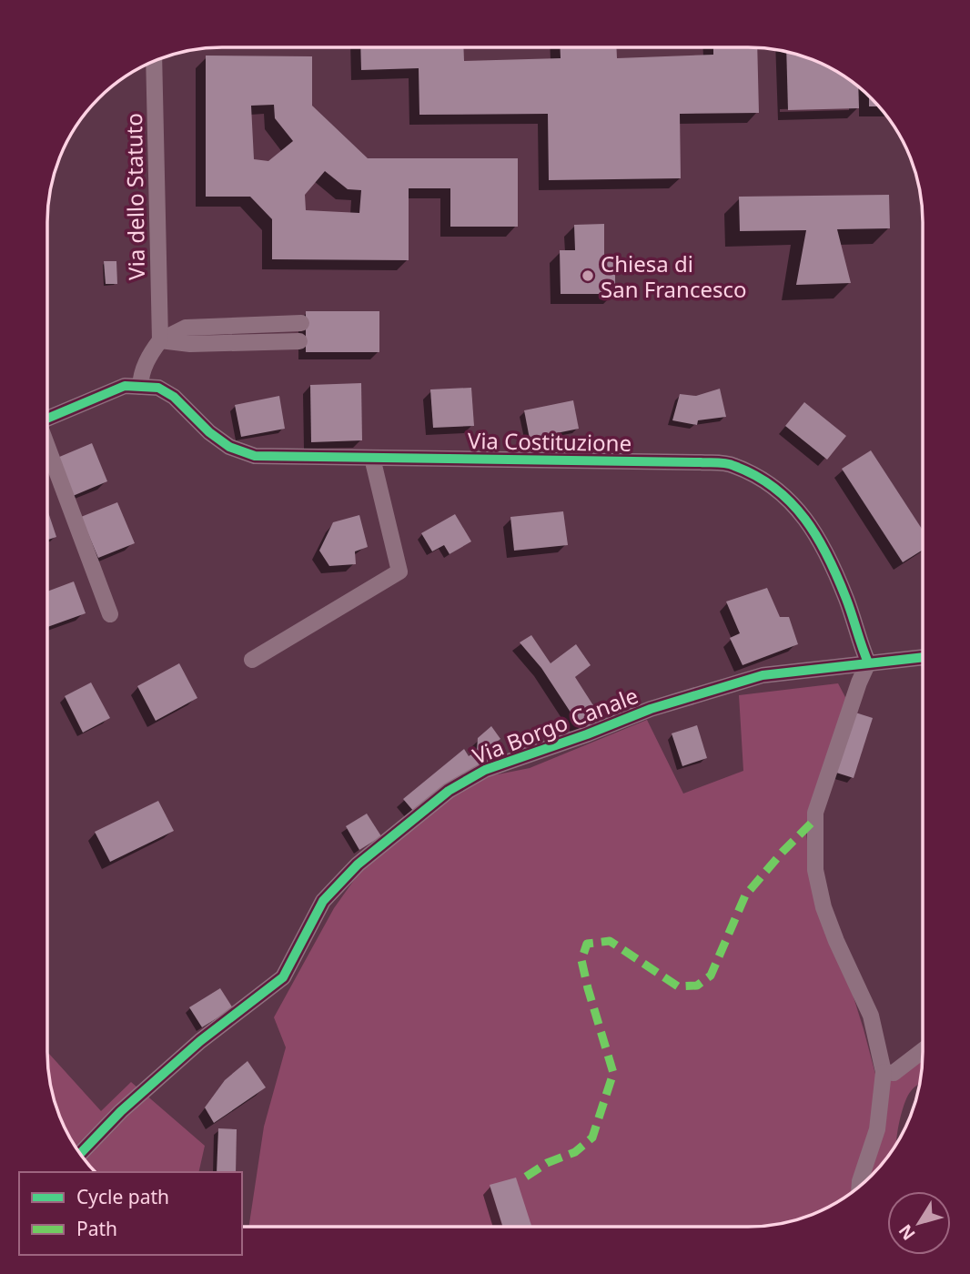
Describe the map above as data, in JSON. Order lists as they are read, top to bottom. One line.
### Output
{"streets":{"street":["Via dello Statuto","Via Costituzione","Via Borgo Canale"]},"crossings":[["Via Costituzione","Via Borgo Canale"]],"places":["Chiesa di San Francesco"],"legend":["Cycle path","Path"],"north":"bottom left"}
